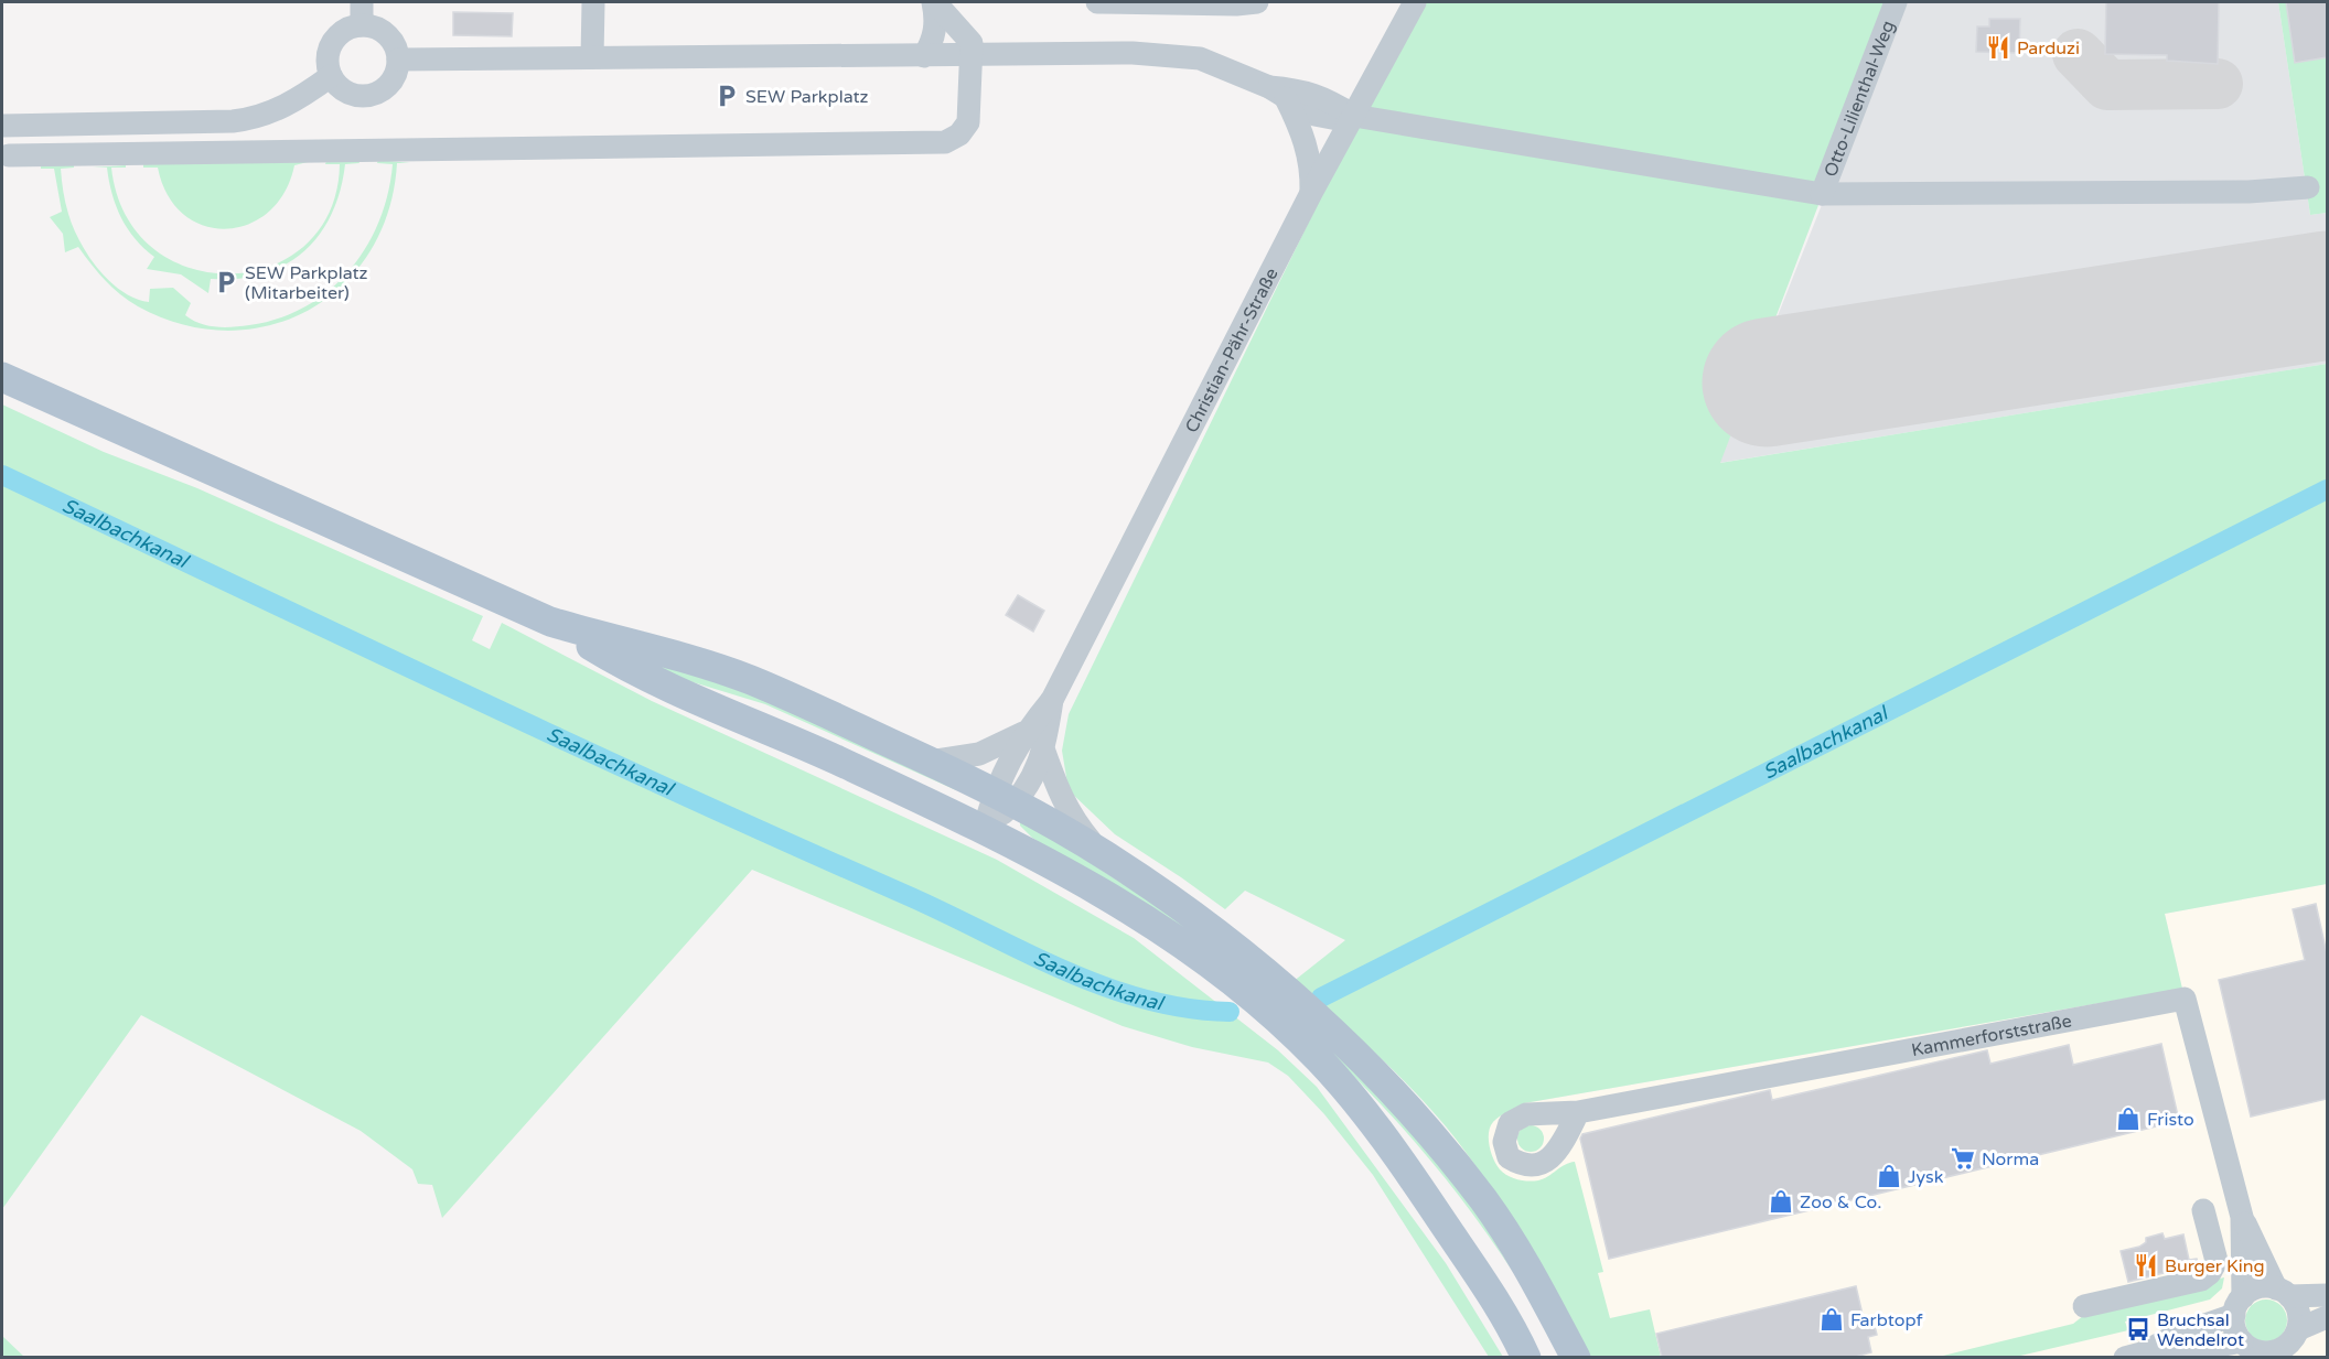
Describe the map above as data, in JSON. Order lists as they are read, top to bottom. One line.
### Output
{"streets":{"street":["Otto-Lilienthal-Weg","Christian-Pähr-Straße","Kammerforststraße"]},"water":["Saalbachkanal"],"places":{"restaurant":["Parduzi","Burger King"],"parking":["SEW Parkplatz","SEW Parkplatz (Mitarbeiter)"],"shop":["Fristo","Jysk","Zoo & Co.","Farbtopf"],"supermarket":["Norma"],"bus stop":["Bruchsal Wendelrot"]}}
